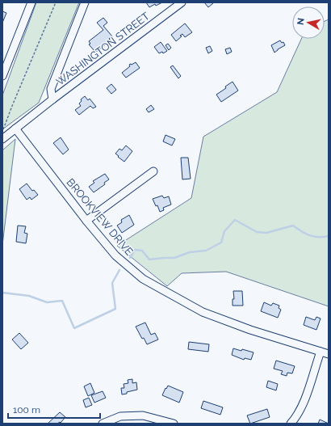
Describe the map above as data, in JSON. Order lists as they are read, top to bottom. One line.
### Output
{"streets":{"street":["WASHINGTON STREET","BROOKVIEW DRIVE"]},"crossings":[["WASHINGTON STREET","BROOKVIEW DRIVE"]],"scale_bar":"100 m","north":"left"}
